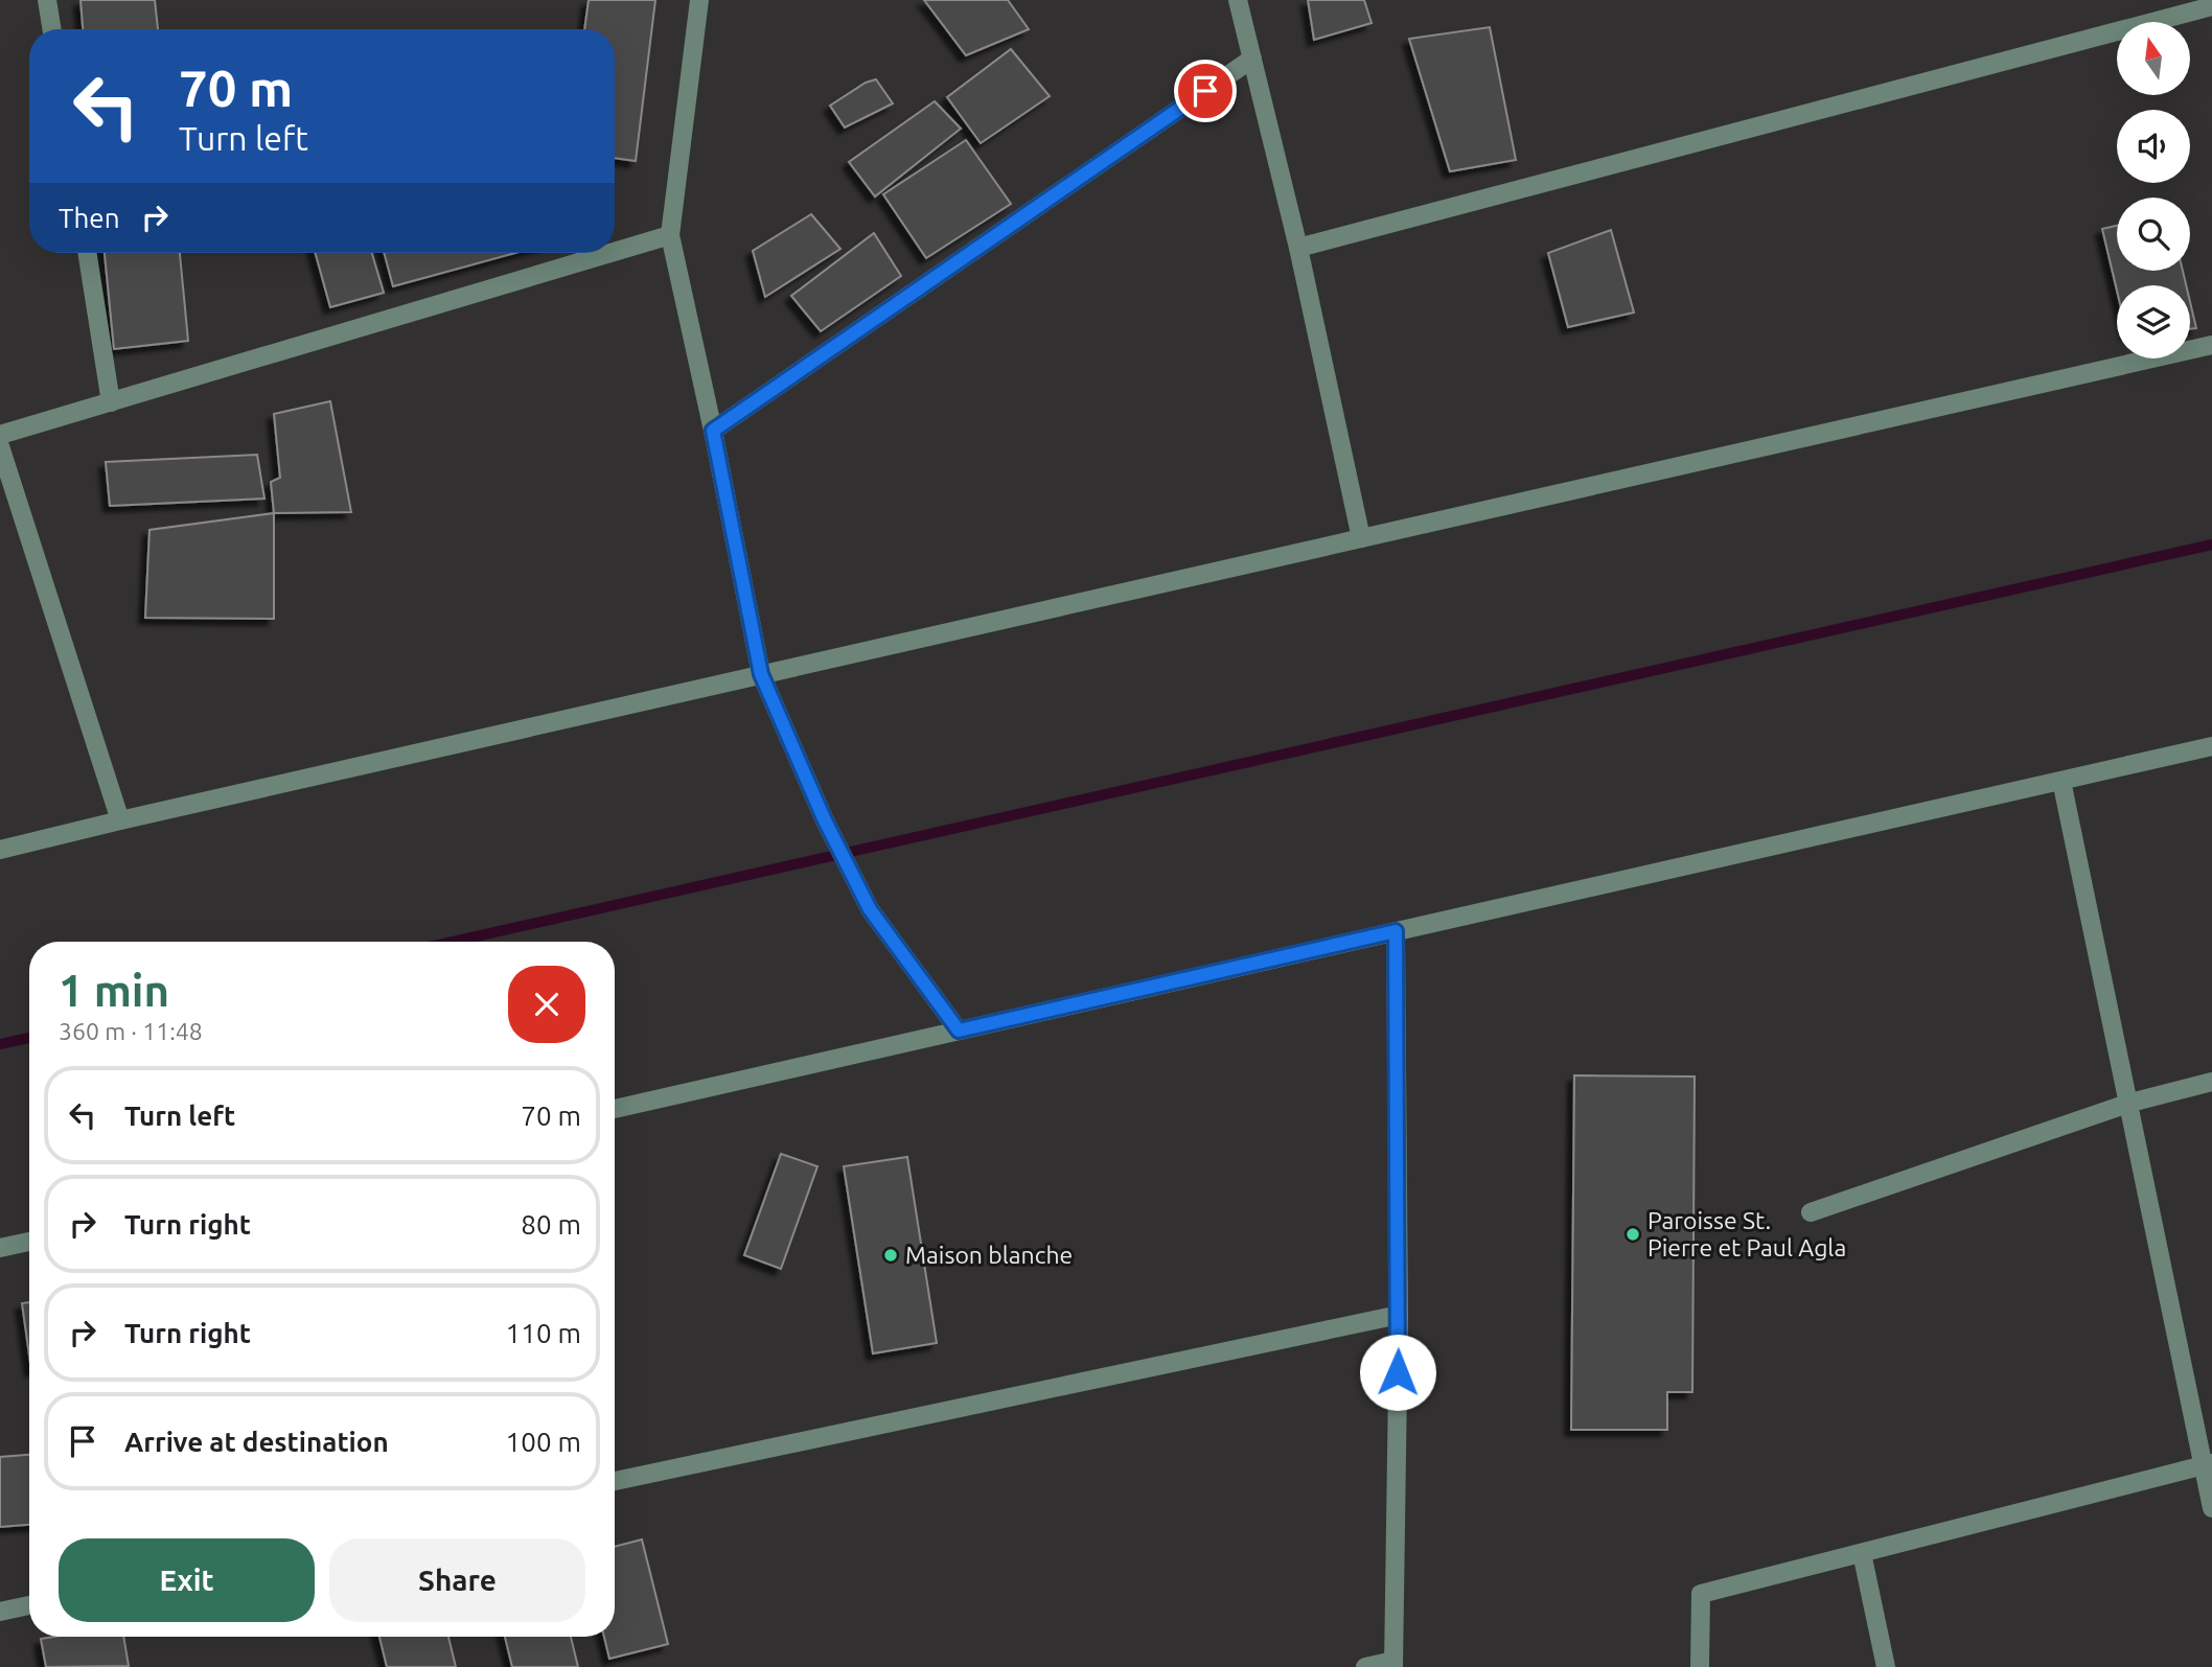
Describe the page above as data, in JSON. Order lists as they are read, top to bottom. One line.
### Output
{"places":["Paroisse St. Pierre et Paul Agla","Maison blanche"],"north":"top","page":{"turn":["70 m","Turn left"],"then":"Then","heading":["1 min","360 m · 11:48"],"list":[{"name":"Turn left","value":"70 m"},{"name":"Turn right","value":"80 m"},{"name":"Turn right","value":"110 m"},{"name":"Arrive at destination","value":"100 m"}],"buttons":["Exit","Share"]}}
